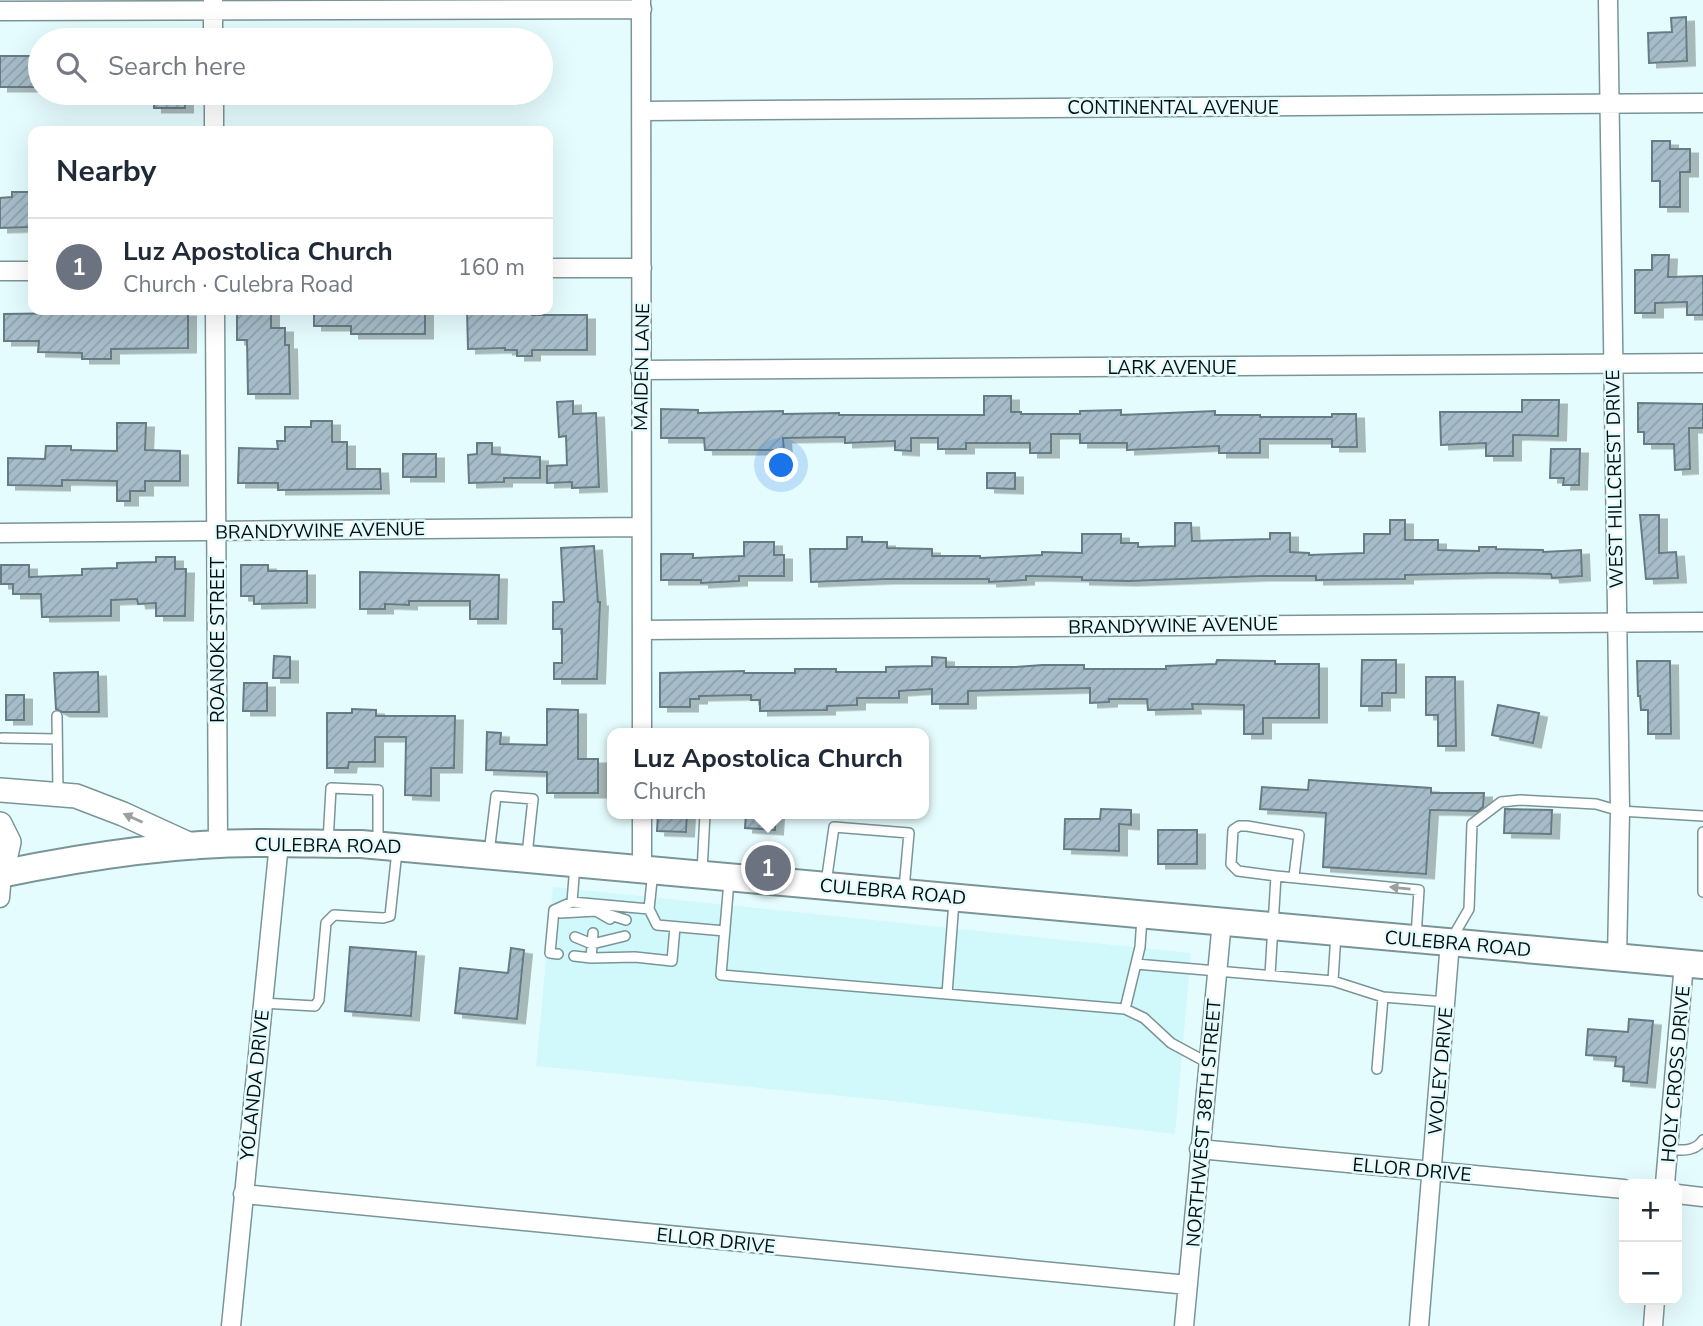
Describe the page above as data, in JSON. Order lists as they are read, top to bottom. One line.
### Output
{"streets":{"main road":["CULEBRA ROAD"],"street":["CONTINENTAL AVENUE","MAIDEN LANE","LARK AVENUE","WEST HILLCREST DRIVE","BRANDYWINE AVENUE","ROANOKE STREET","WOLEY DRIVE","HOLY CROSS DRIVE","YOLANDA DRIVE","NORTHWEST 38TH STREET","ELLOR DRIVE"]},"crossings":[["CONTINENTAL AVENUE","MAIDEN LANE"],["CONTINENTAL AVENUE","WEST HILLCREST DRIVE"],["MAIDEN LANE","LARK AVENUE"],["MAIDEN LANE","BRANDYWINE AVENUE"],["LARK AVENUE","WEST HILLCREST DRIVE"],["WEST HILLCREST DRIVE","BRANDYWINE AVENUE"],["WEST HILLCREST DRIVE","CULEBRA ROAD"],["BRANDYWINE AVENUE","ROANOKE STREET"],["ROANOKE STREET","CULEBRA ROAD"],["CULEBRA ROAD","WOLEY DRIVE"],["CULEBRA ROAD","HOLY CROSS DRIVE"],["CULEBRA ROAD","YOLANDA DRIVE"],["CULEBRA ROAD","NORTHWEST 38TH STREET"],["WOLEY DRIVE","ELLOR DRIVE"],["YOLANDA DRIVE","ELLOR DRIVE"],["NORTHWEST 38TH STREET","ELLOR DRIVE"]],"page":{"search":"Search here","heading":"Nearby","list":[{"mark":"1","name":"Luz Apostolica Church","note":"Church · Culebra Road","value":"160 m"}],"popup":["Luz Apostolica Church","Church"],"pins":"1","map_buttons":["+","−"]}}
